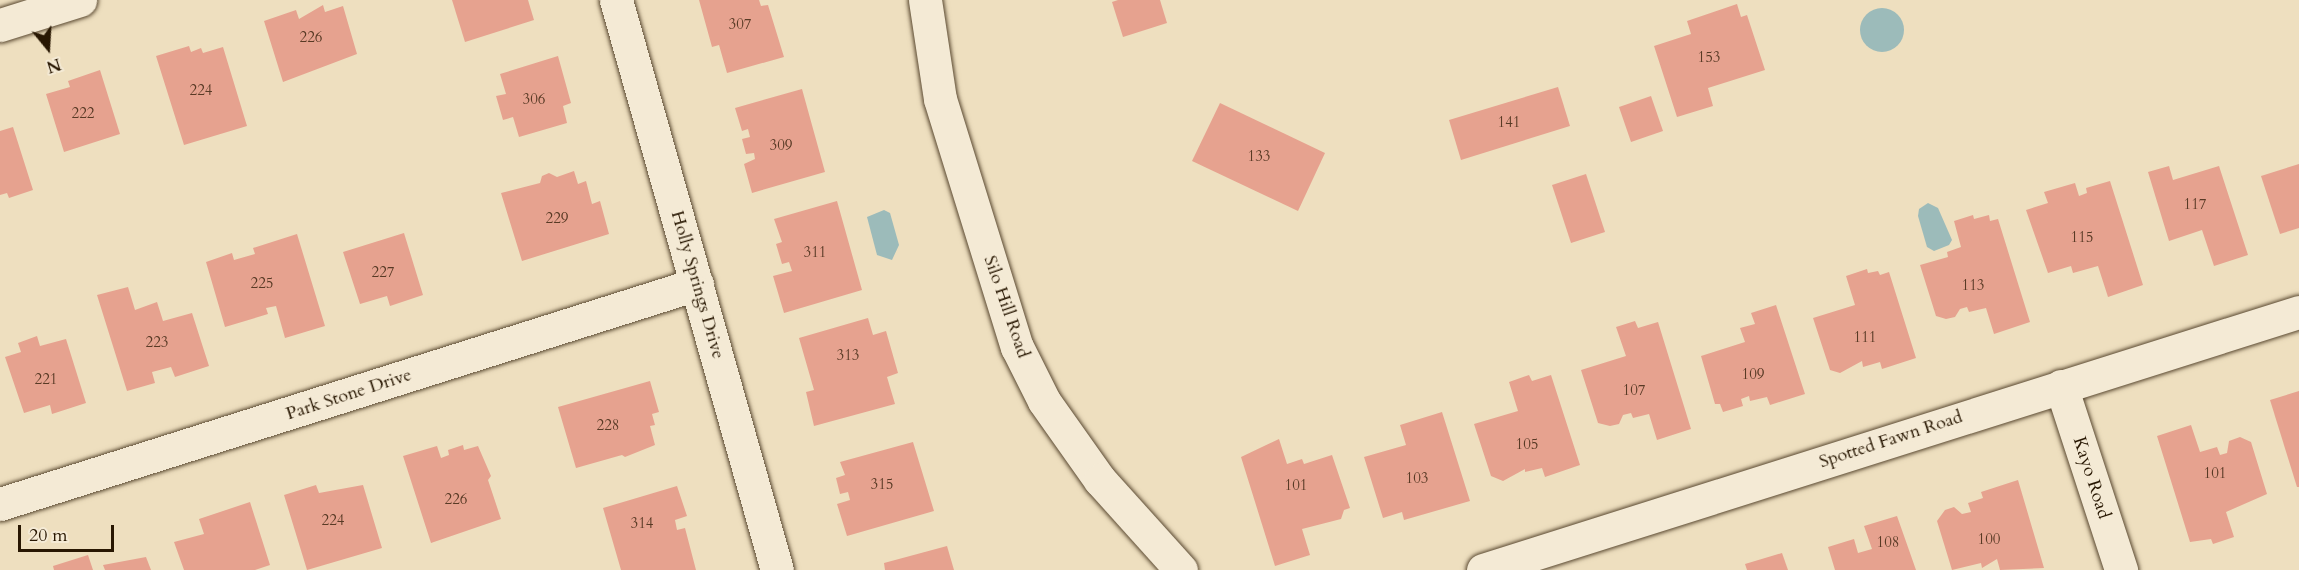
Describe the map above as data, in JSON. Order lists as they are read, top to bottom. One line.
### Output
{"streets":{"street":["Holly Springs Drive","Silo Hill Road","Park Stone Drive","Spotted Fawn Road","Kayo Road"]},"crossings":[["Holly Springs Drive","Park Stone Drive"],["Spotted Fawn Road","Kayo Road"]],"house_numbers":["307","226","153","224","306","222","141","309","133","117","229","115","311","227","225","113","111","223","313","109","221","107","228","105","101","103","315","101","226","224","314","100","108"],"scale_bar":"20 m","north":"bottom"}
